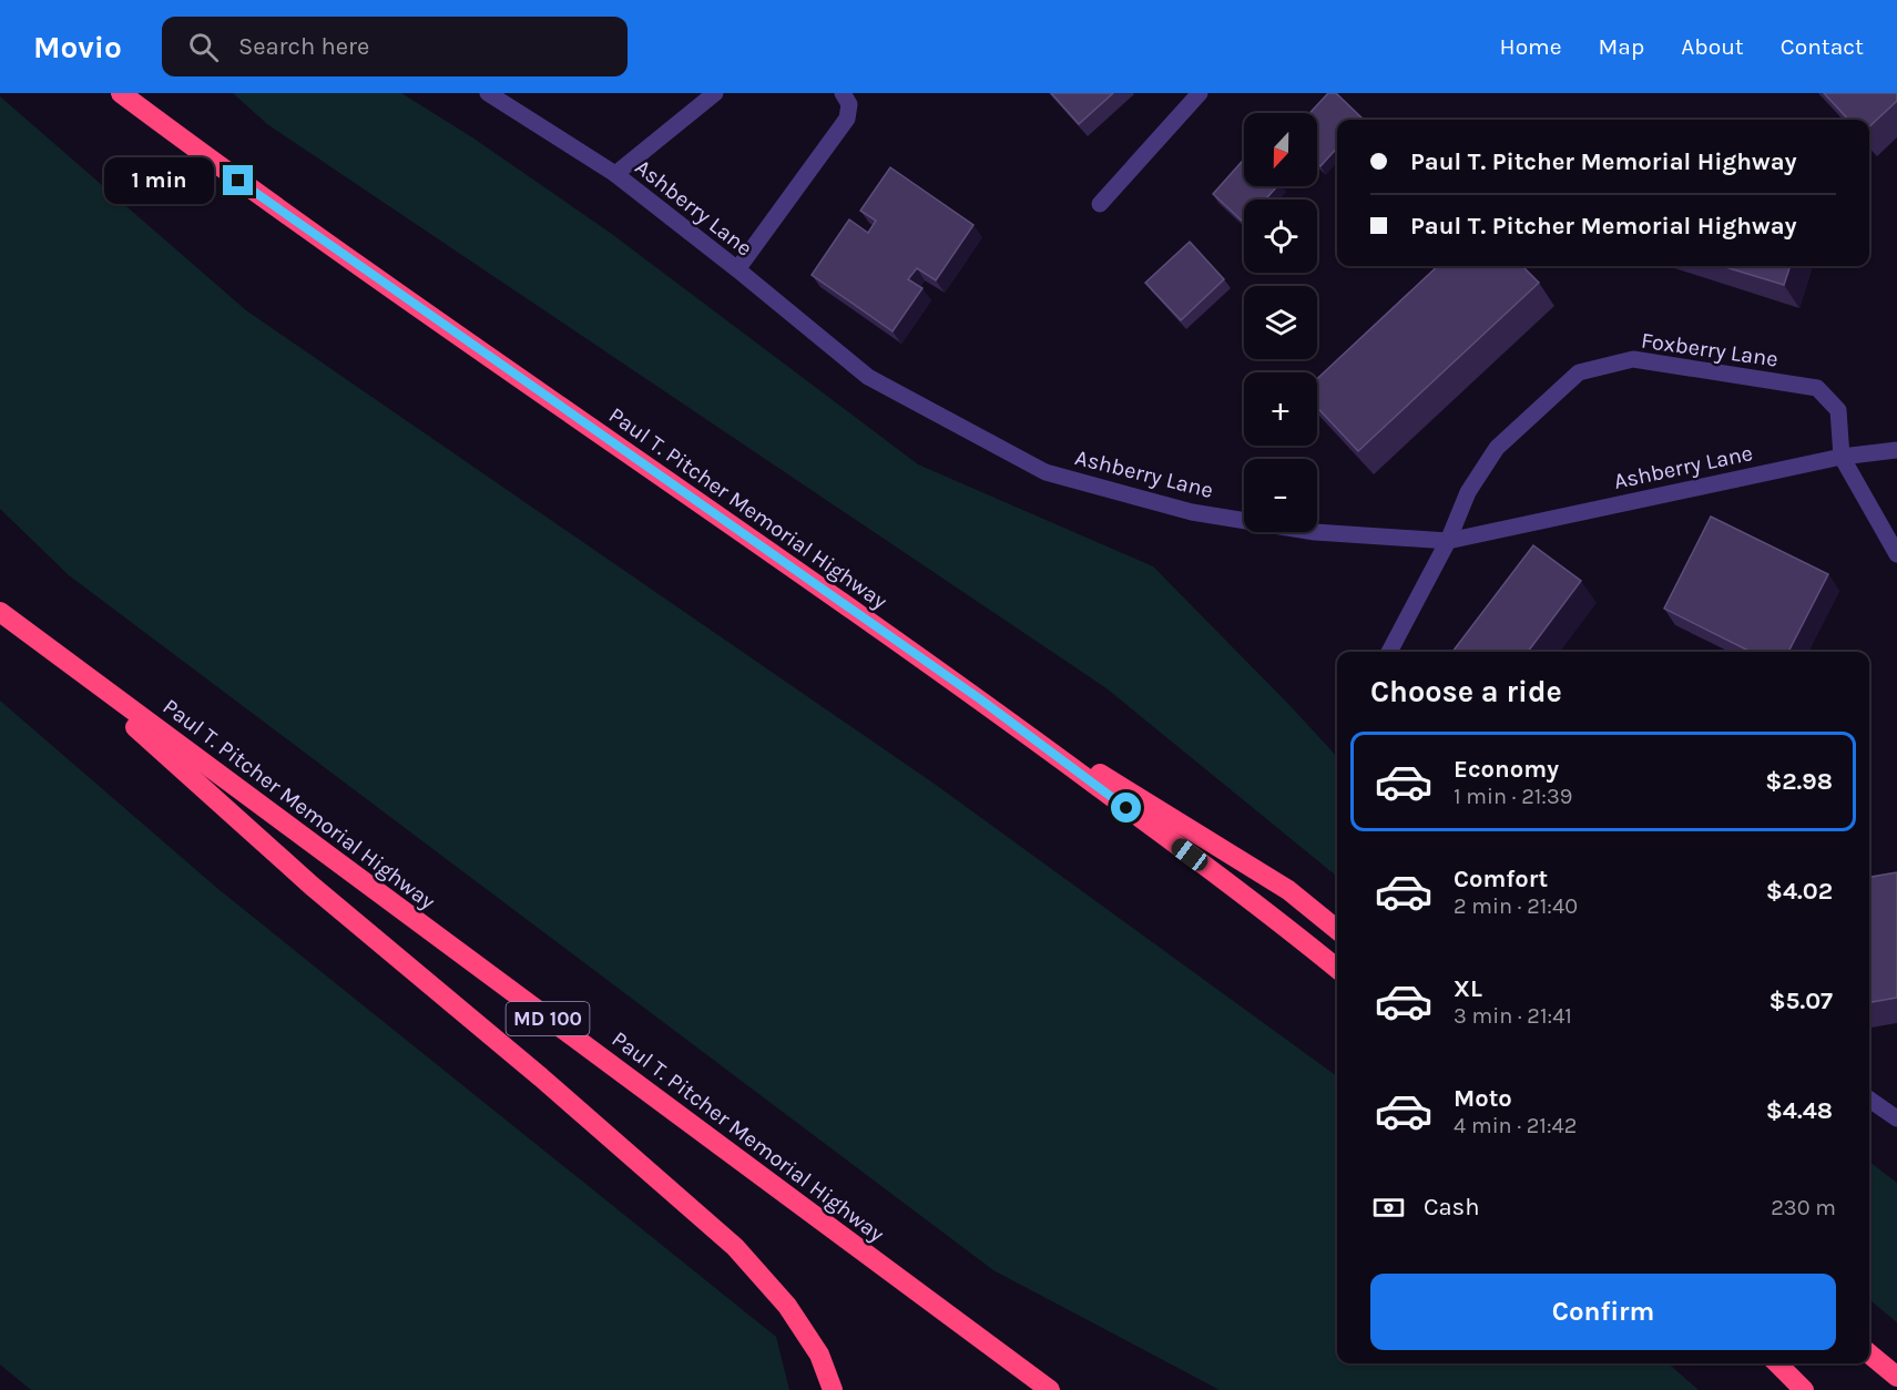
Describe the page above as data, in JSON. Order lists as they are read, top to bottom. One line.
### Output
{"streets":{"highway":["Paul T. Pitcher Memorial Highway","MD 100"],"street":["Ashberry Lane","Foxberry Lane"]},"crossings":[["Ashberry Lane","Foxberry Lane"]],"north":"bottom","page":{"header":"Movio","search":"Search here","nav":["Home","Map","About","Contact"],"map_buttons":["+","−"],"banner":["Paul T. Pitcher Memorial Highway","Paul T. Pitcher Memorial Highway"],"bubble":"1 min","heading":"Choose a ride","list":[{"name":"Economy","note":"1 min · 21:39","value":"$2.98"},{"name":"Comfort","note":"2 min · 21:40","value":"$4.02"},{"name":"XL","note":"3 min · 21:41","value":"$5.07"},{"name":"Moto","note":"4 min · 21:42","value":"$4.48"}],"pay":["Cash","230 m"],"buttons":"Confirm"}}
